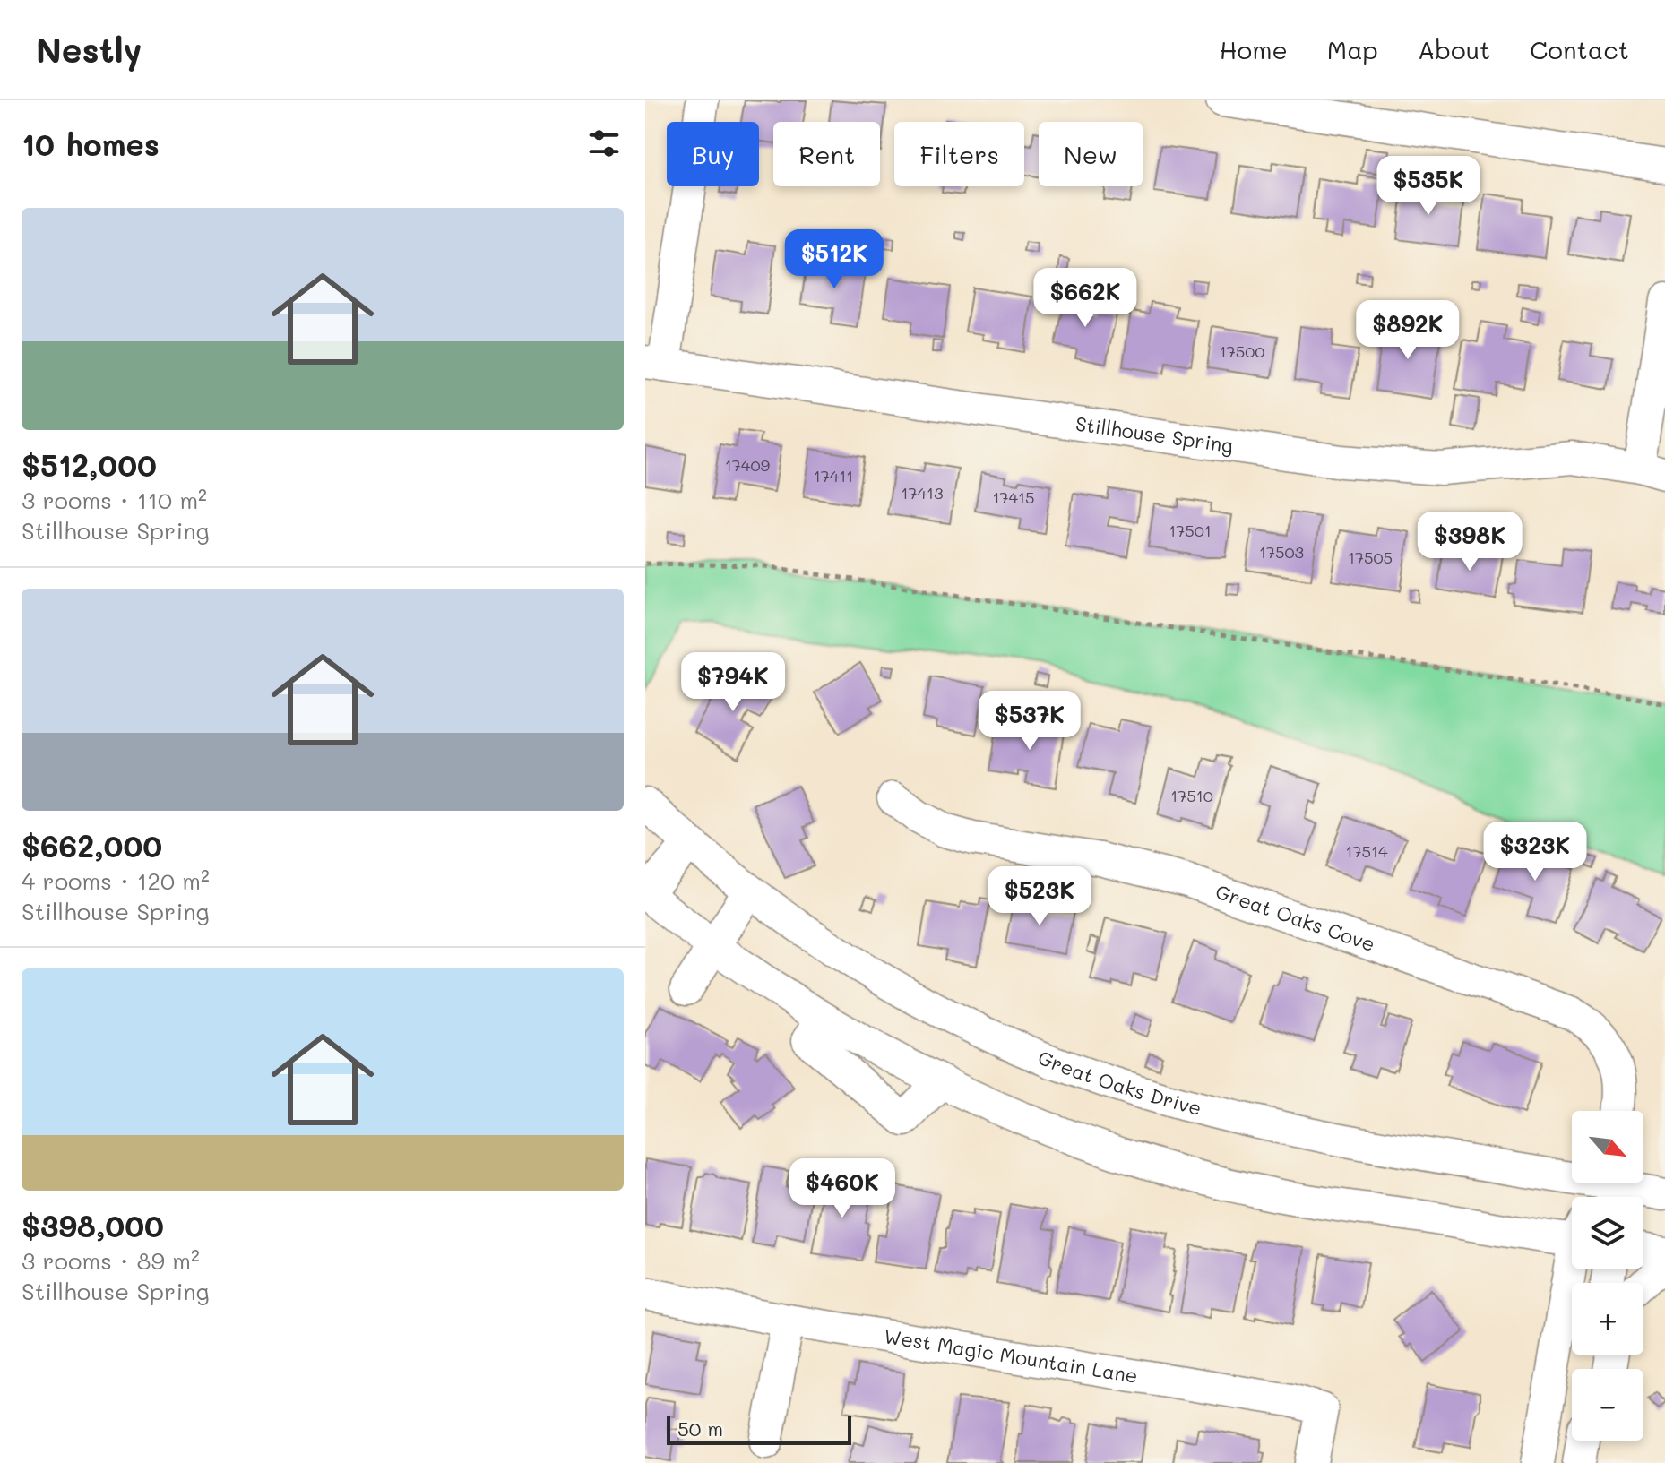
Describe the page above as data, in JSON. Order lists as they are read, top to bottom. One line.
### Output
{"streets":{"street":["Stillhouse Spring","Great Oaks Cove","Great Oaks Drive","West Magic Mountain Lane"]},"house_numbers":["17500","17409","17411","17413","17415","17501","17503","17505","17510","17514"],"scale_bar":"50 m","north":"bottom right","page":{"header":"Nestly","nav":["Home","Map","About","Contact"],"heading":"10 homes","chip":["Buy","Rent","Filters","New"],"price":["$535K","$512K","$662K","$892K","$398K","$794K","$537K","$323K","$523K","$460K"],"list":[{"name":"$512,000","note":"3 rooms · 110 m² · Stillhouse Spring"},{"name":"$662,000","note":"4 rooms · 120 m² · Stillhouse Spring"},{"name":"$398,000","note":"3 rooms · 89 m² · Stillhouse Spring"}],"map_buttons":["+","−"],"scale":"50 m"}}
